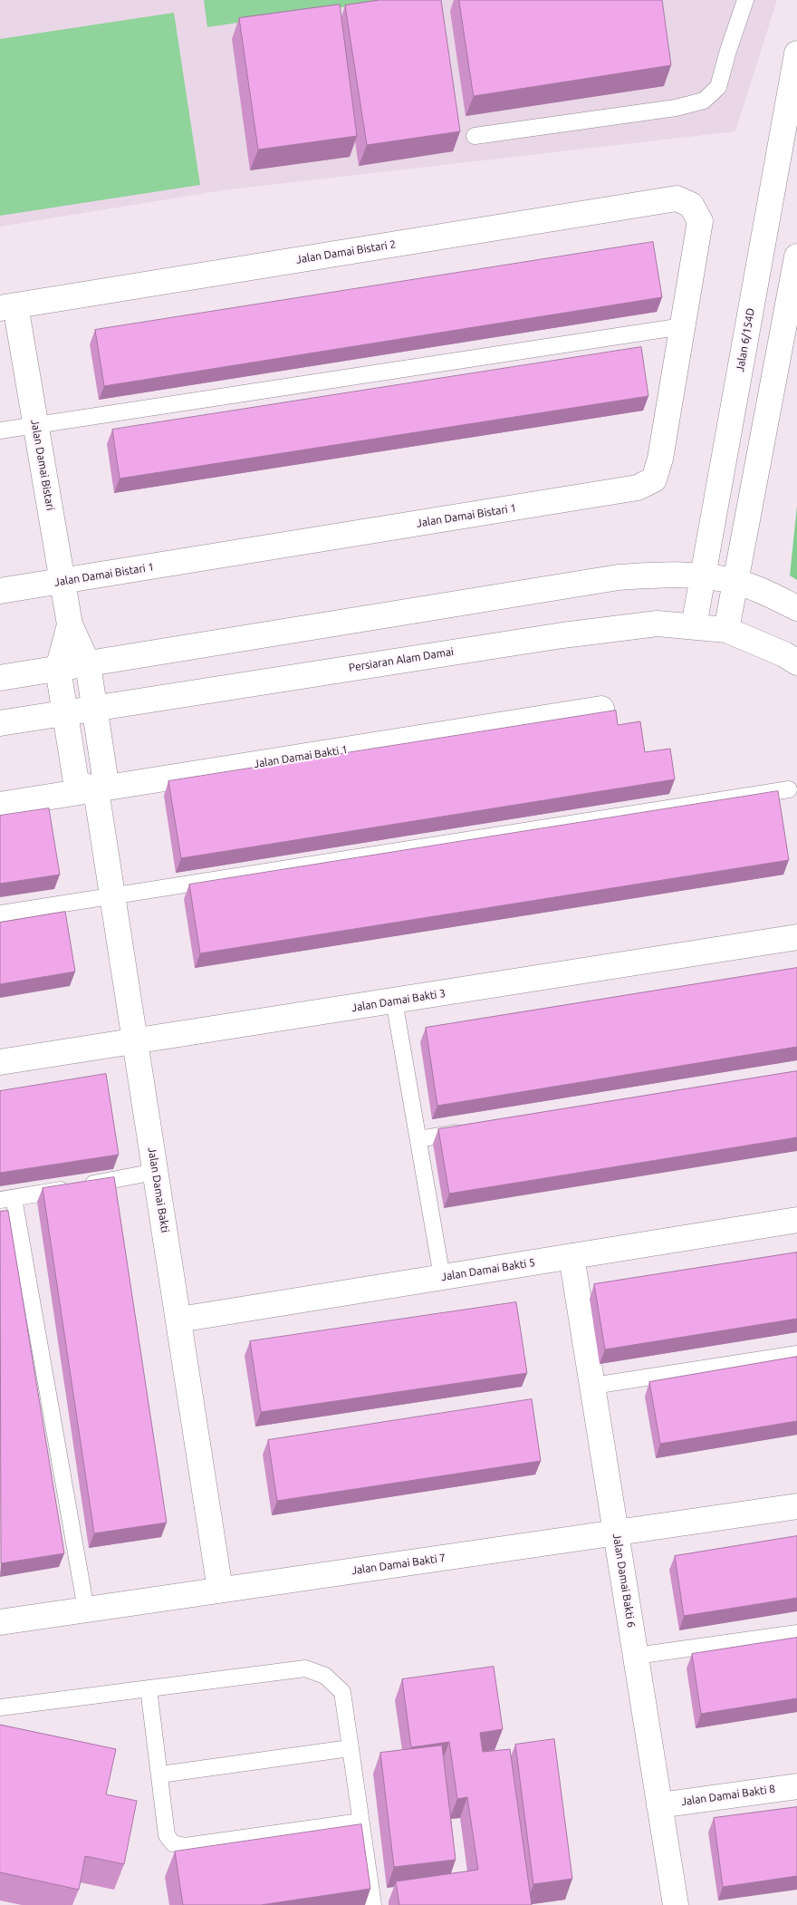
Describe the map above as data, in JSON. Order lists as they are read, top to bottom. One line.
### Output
{"streets":{"street":["Jalan Damai Bistari 2","Jalan 6/154D","Jalan Damai Bistari","Jalan Damai Bistari 1","Persiaran Alam Damai","Jalan Damai Bakti 1","Jalan Damai Bakti 3","Jalan Damai Bakti","Jalan Damai Bakti 5","Jalan Damai Bakti 7","Jalan Damai Bakti 6","Jalan Damai Bakti 8"]},"crossings":[["Jalan Damai Bistari 2","Jalan Damai Bistari"],["Jalan Damai Bistari 2","Jalan Damai Bistari 1"],["Jalan 6/154D","Persiaran Alam Damai"],["Jalan Damai Bistari","Jalan Damai Bistari 1"],["Jalan Damai Bistari","Persiaran Alam Damai"],["Jalan Damai Bakti 1","Jalan Damai Bakti"],["Jalan Damai Bakti 3","Jalan Damai Bakti"],["Jalan Damai Bakti","Jalan Damai Bakti 5"],["Jalan Damai Bakti","Jalan Damai Bakti 7"],["Jalan Damai Bakti 5","Jalan Damai Bakti 6"],["Jalan Damai Bakti 7","Jalan Damai Bakti 6"],["Jalan Damai Bakti 6","Jalan Damai Bakti 8"]]}
